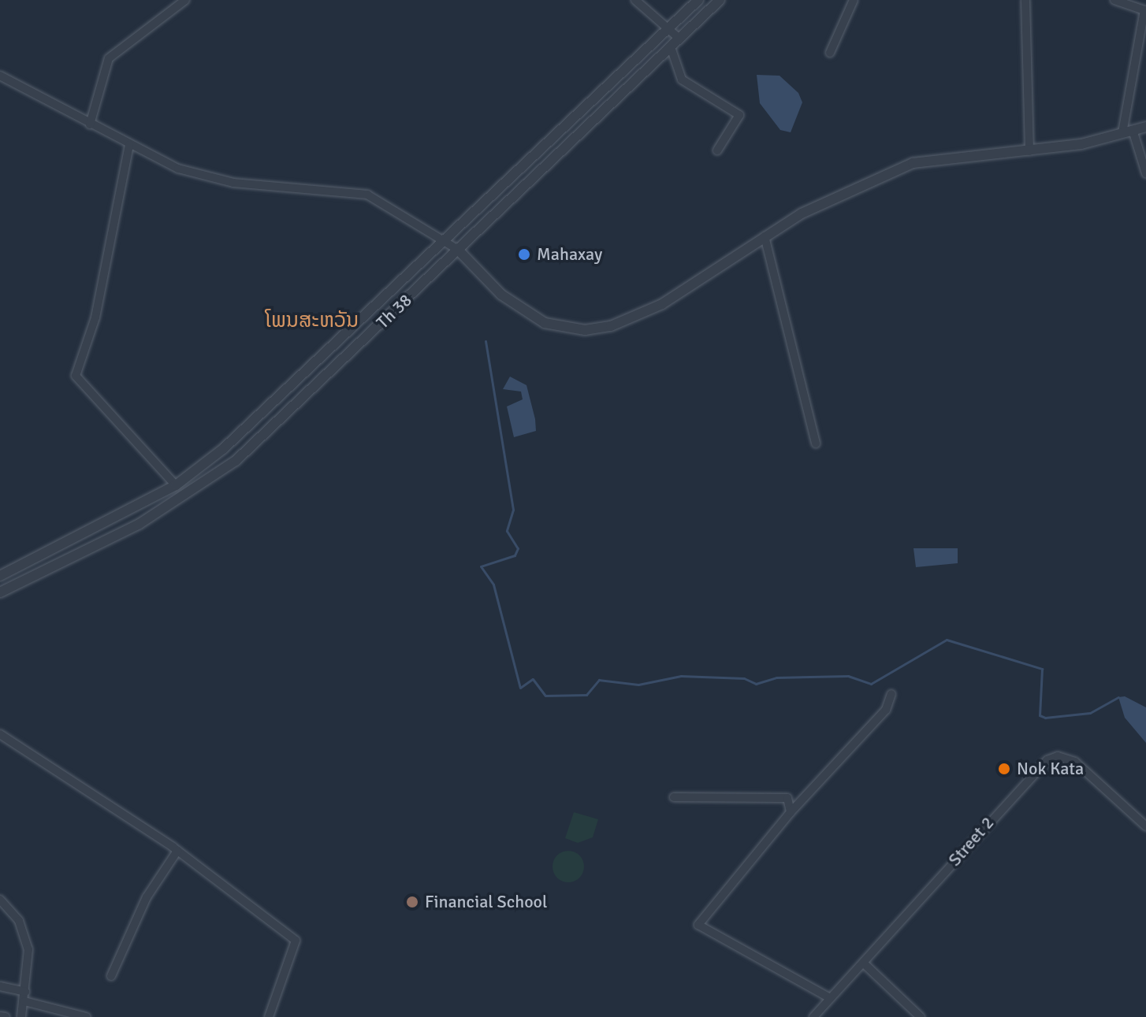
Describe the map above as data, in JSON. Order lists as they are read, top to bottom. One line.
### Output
{"streets":{"street":["Th 38","Street 2"]},"districts":["ໂພນສະຫວັນ"],"places":["Mahaxay","Nok Kata","Financial School"]}
